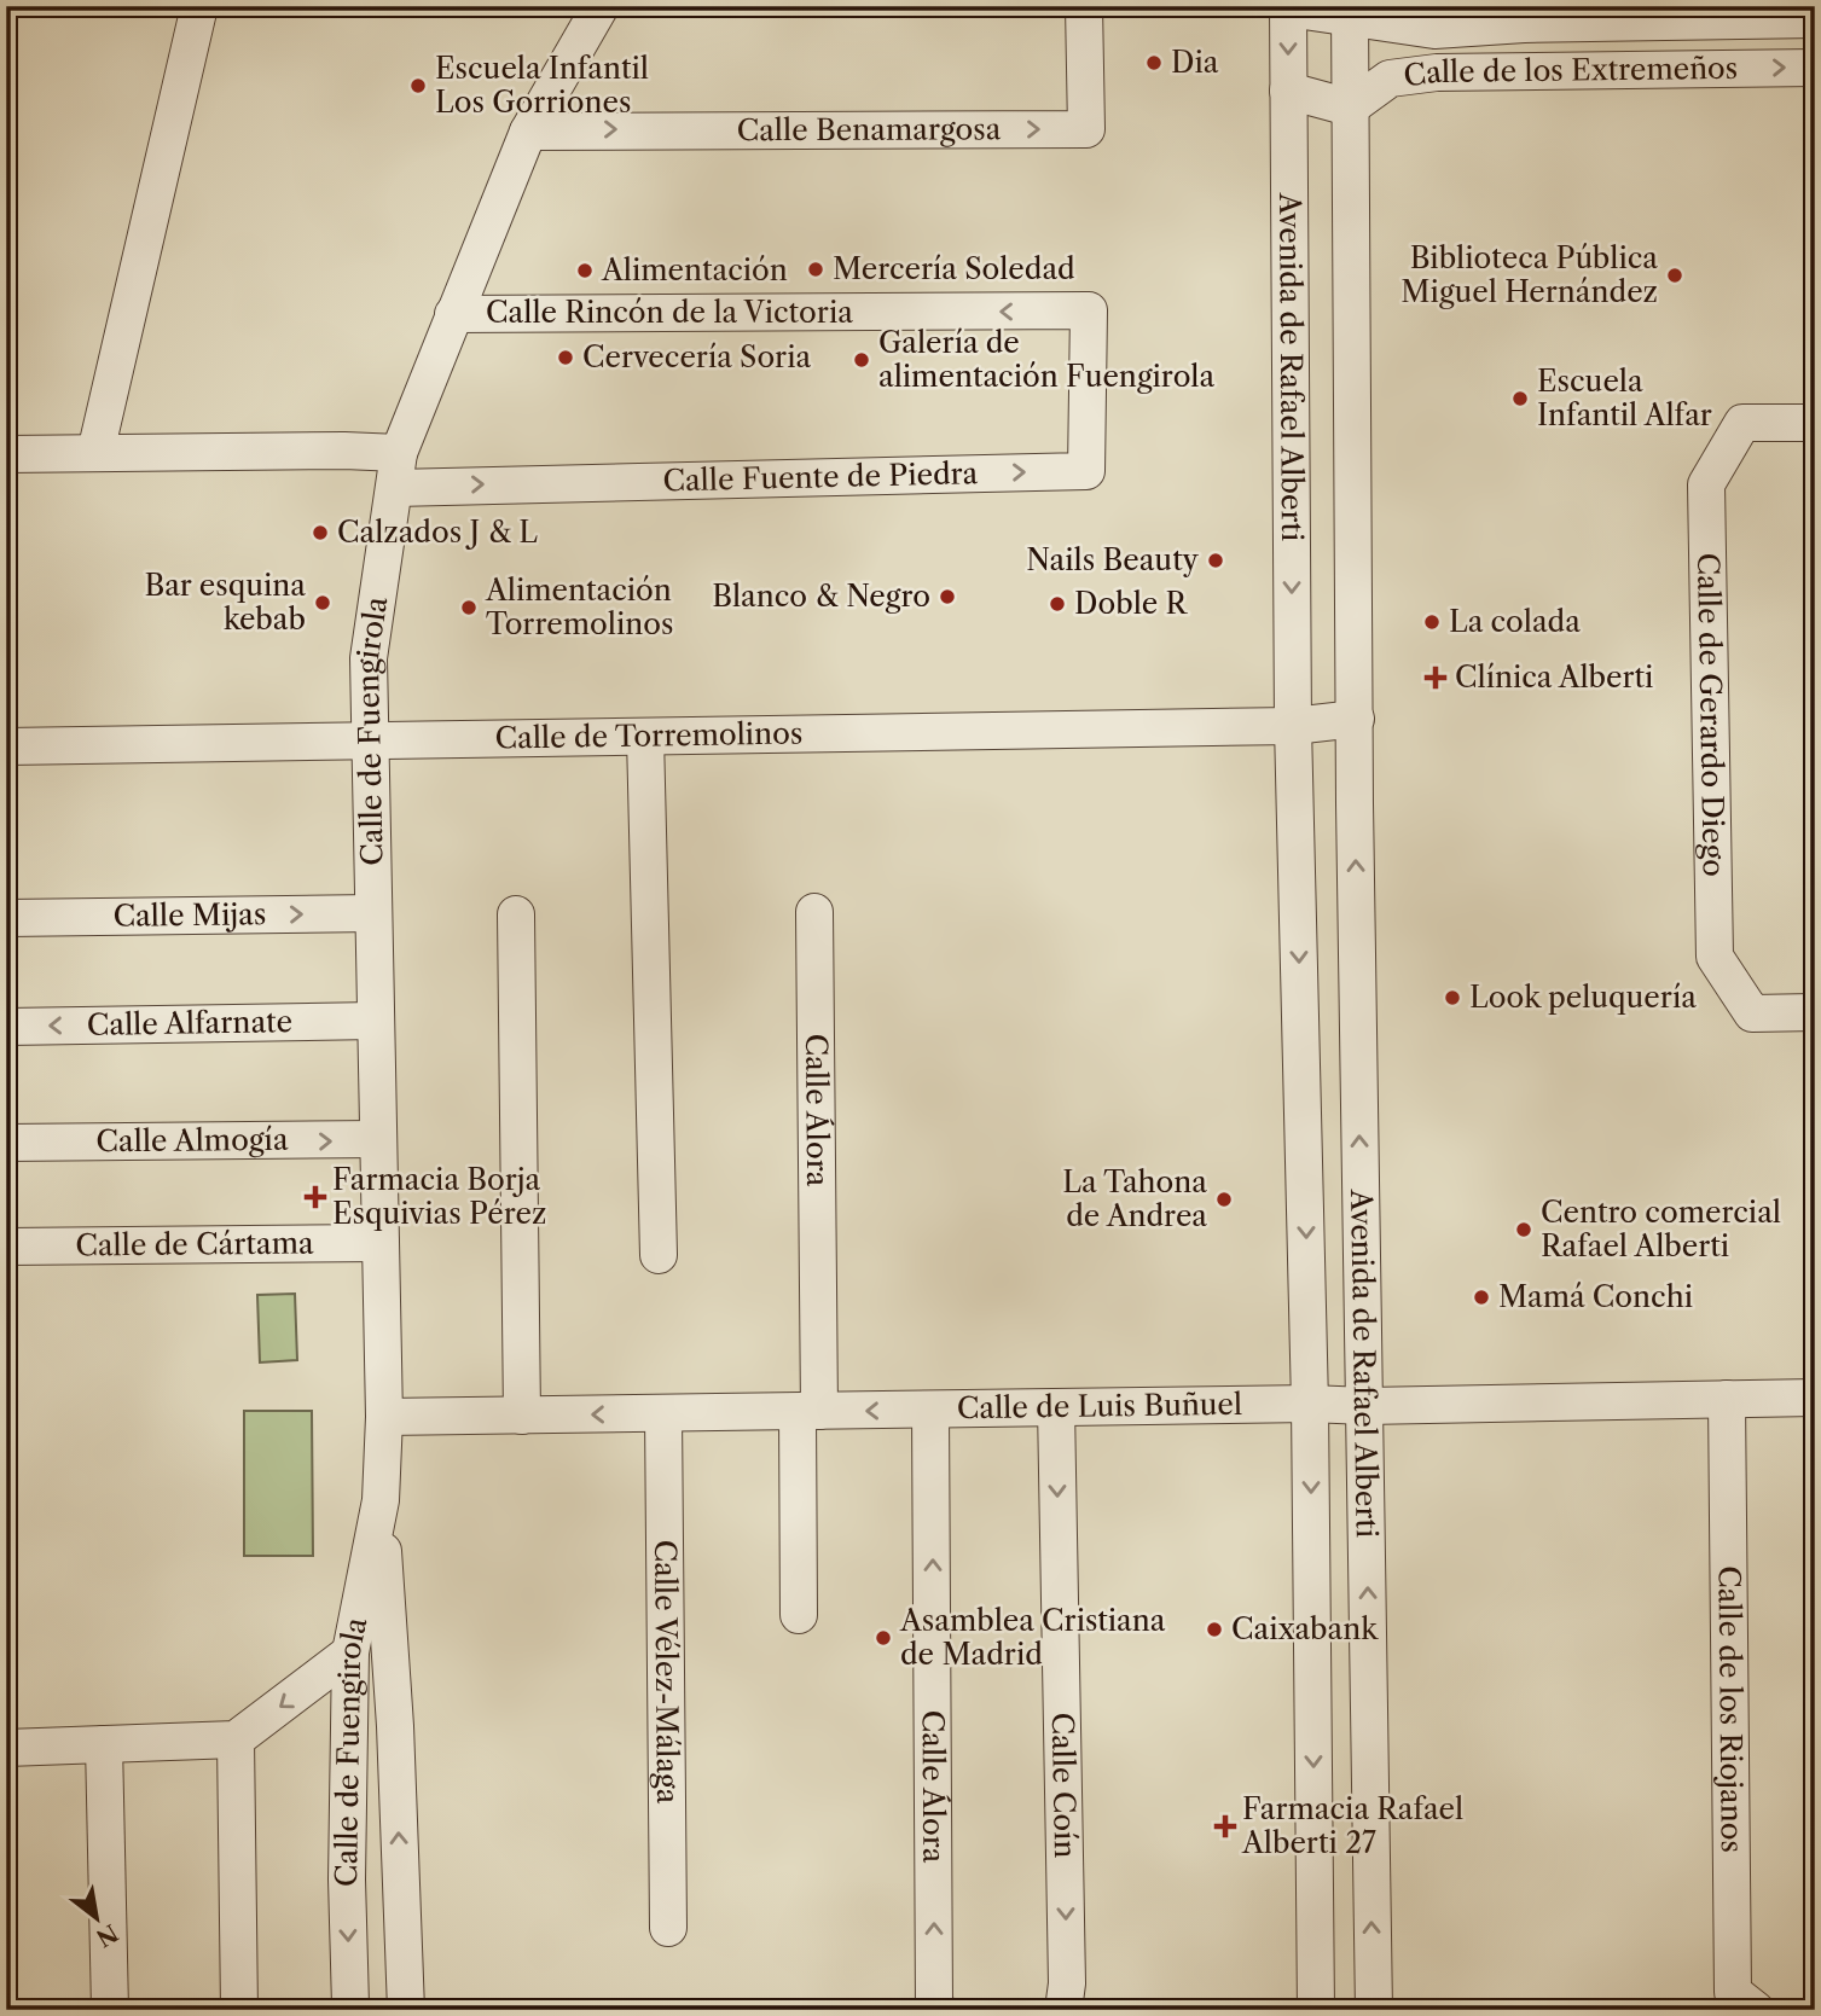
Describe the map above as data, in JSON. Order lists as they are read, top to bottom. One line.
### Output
{"streets":{"street":["Calle de los Extremeños","Calle Benamargosa","Calle Rincón de la Victoria","Avenida de Rafael Alberti","Calle Fuente de Piedra","Calle de Gerardo Diego","Calle de Fuengirola","Calle de Torremolinos","Calle Mijas","Calle Alfarnate","Calle Álora","Calle Almogía","Calle de Cártama","Calle de Luis Buñuel","Calle Vélez-Málaga","Calle de los Riojanos","Calle Coín"]},"crossings":[["Calle de los Extremeños","Avenida de Rafael Alberti"],["Calle Benamargosa","Calle de Fuengirola"],["Calle Rincón de la Victoria","Calle Fuente de Piedra"],["Calle Rincón de la Victoria","Calle de Fuengirola"],["Avenida de Rafael Alberti","Calle de Torremolinos"],["Avenida de Rafael Alberti","Calle de Luis Buñuel"],["Calle Fuente de Piedra","Calle de Fuengirola"],["Calle de Fuengirola","Calle de Torremolinos"],["Calle de Fuengirola","Calle Mijas"],["Calle de Fuengirola","Calle Alfarnate"],["Calle de Fuengirola","Calle Almogía"],["Calle de Fuengirola","Calle de Cártama"],["Calle de Fuengirola","Calle de Luis Buñuel"],["Calle Álora","Calle de Luis Buñuel"],["Calle de Luis Buñuel","Calle Vélez-Málaga"],["Calle de Luis Buñuel","Calle de los Riojanos"],["Calle de Luis Buñuel","Calle Coín"]],"one_way":["Calle Benamargosa","Calle Rincón de la Victoria","Calle Fuente de Piedra","Calle Mijas","Calle Alfarnate","Calle Almogía","Calle Coín"],"places":{"other":["Dia","Escuela Infantil Los Gorriones","Mercería Soledad","Alimentación","Biblioteca Pública Miguel Hernández","Cervecería Soria","Galería de alimentación Fuengirola","Escuela Infantil Alfar","Calzados J & L","Nails Beauty","Blanco & Negro","Bar esquina kebab","Doble R","Alimentación Torremolinos","La colada","Look peluquería","La Tahona de Andrea","Centro comercial Rafael Alberti","Mamá Conchi","Caixabank","Asamblea Cristiana de Madrid"],"health":["Clínica Alberti","Farmacia Borja Esquivias Pérez","Farmacia Rafael Alberti 27"]},"north":"bottom right"}
